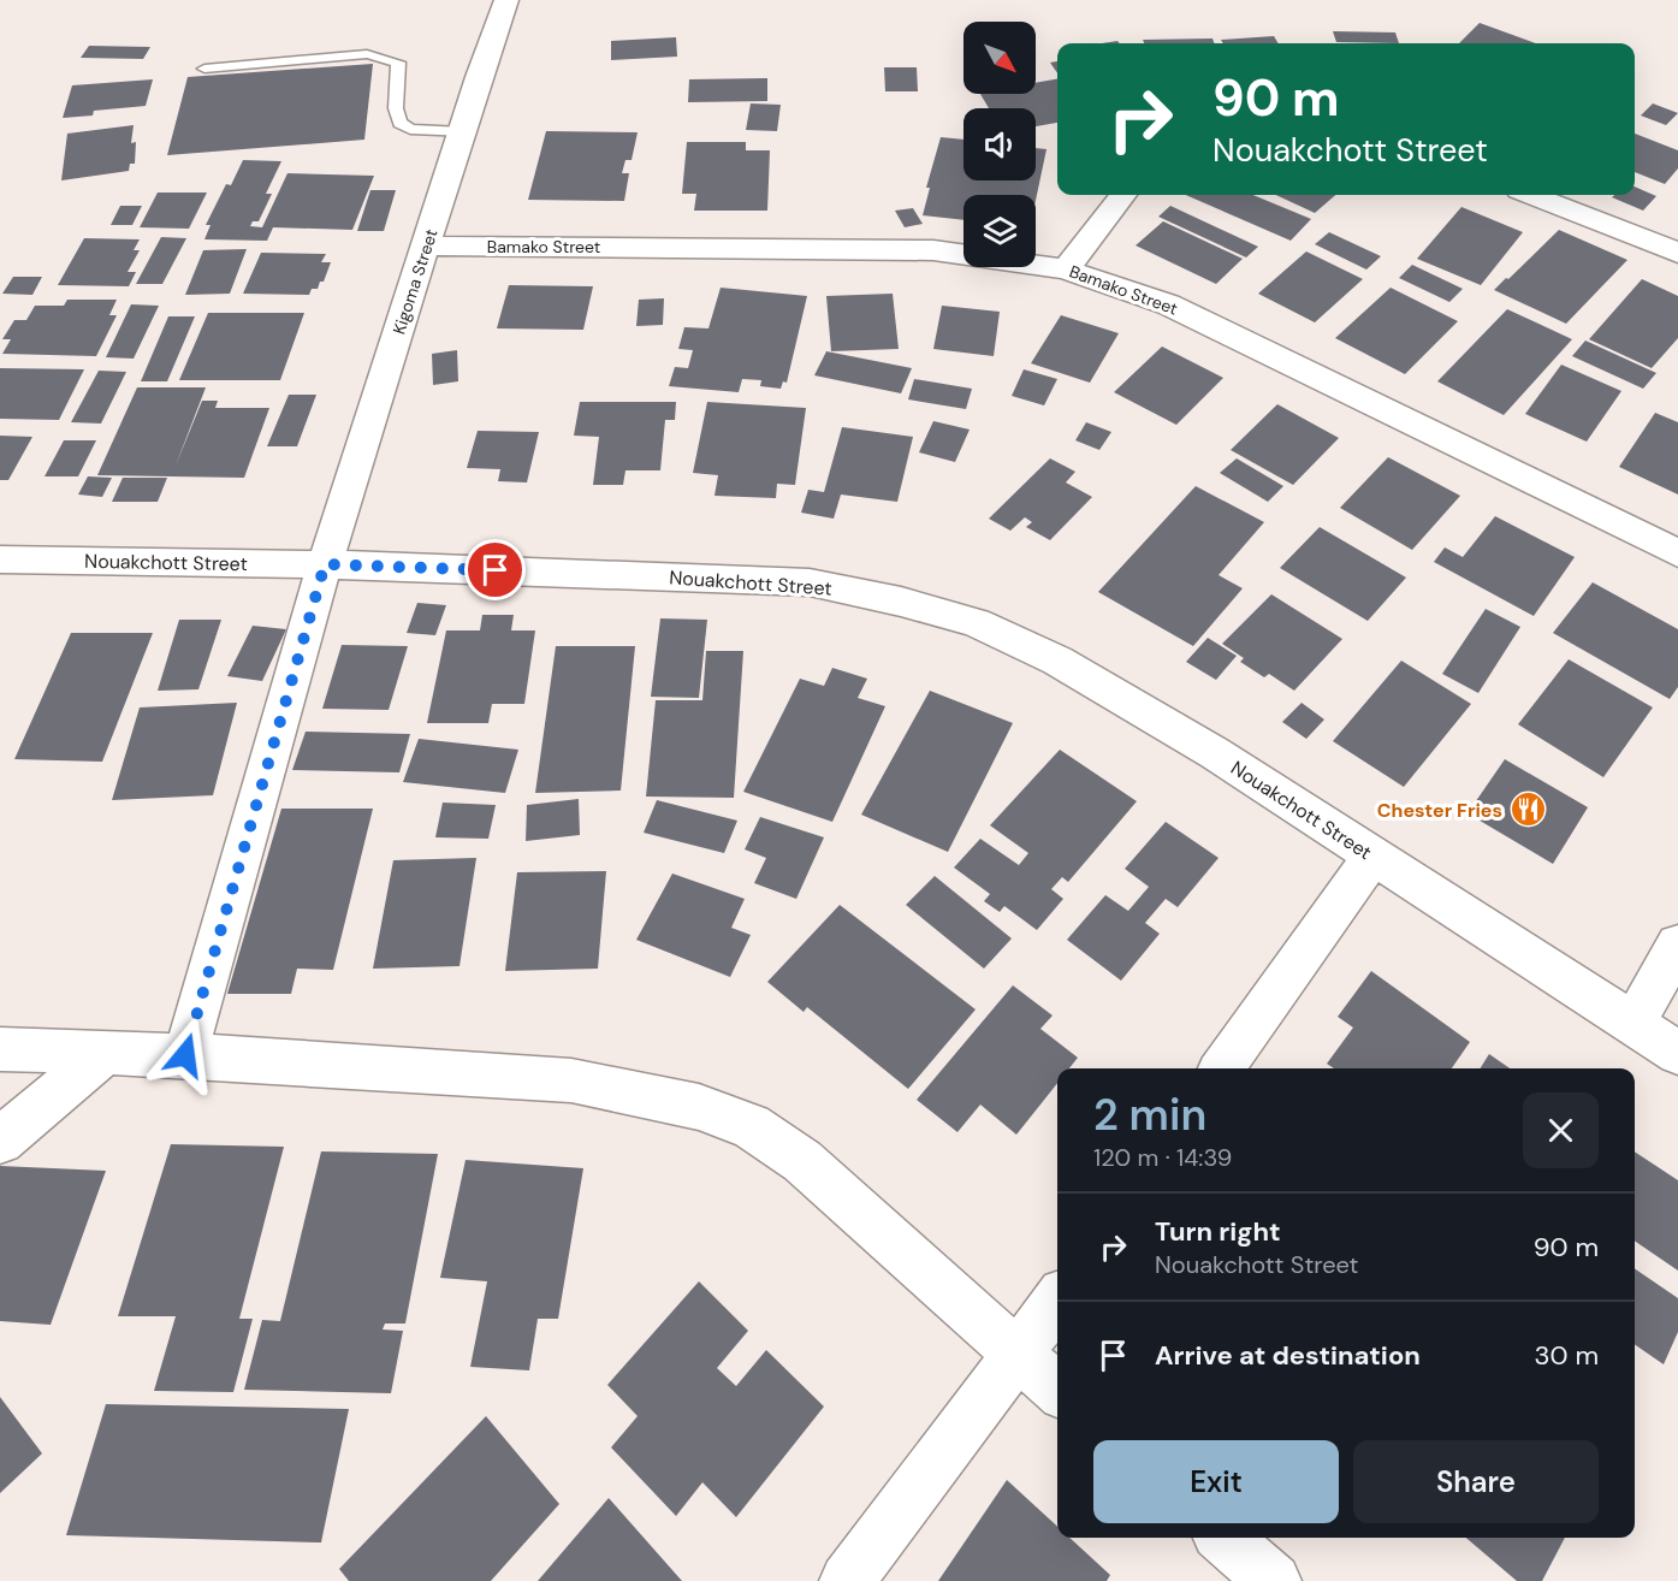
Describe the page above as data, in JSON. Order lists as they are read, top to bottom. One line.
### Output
{"streets":{"street":["Bamako Street","Kigoma Street","Nouakchott Street"]},"crossings":[["Bamako Street","Kigoma Street"],["Kigoma Street","Nouakchott Street"]],"places":{"restaurant":["Chester Fries"]},"north":"bottom right","page":{"turn":["90 m","Nouakchott Street"],"heading":["2 min","120 m · 14:39"],"list":[{"name":"Turn right","note":"Nouakchott Street","value":"90 m"},{"name":"Arrive at destination","value":"30 m"}],"buttons":["Exit","Share"]}}
